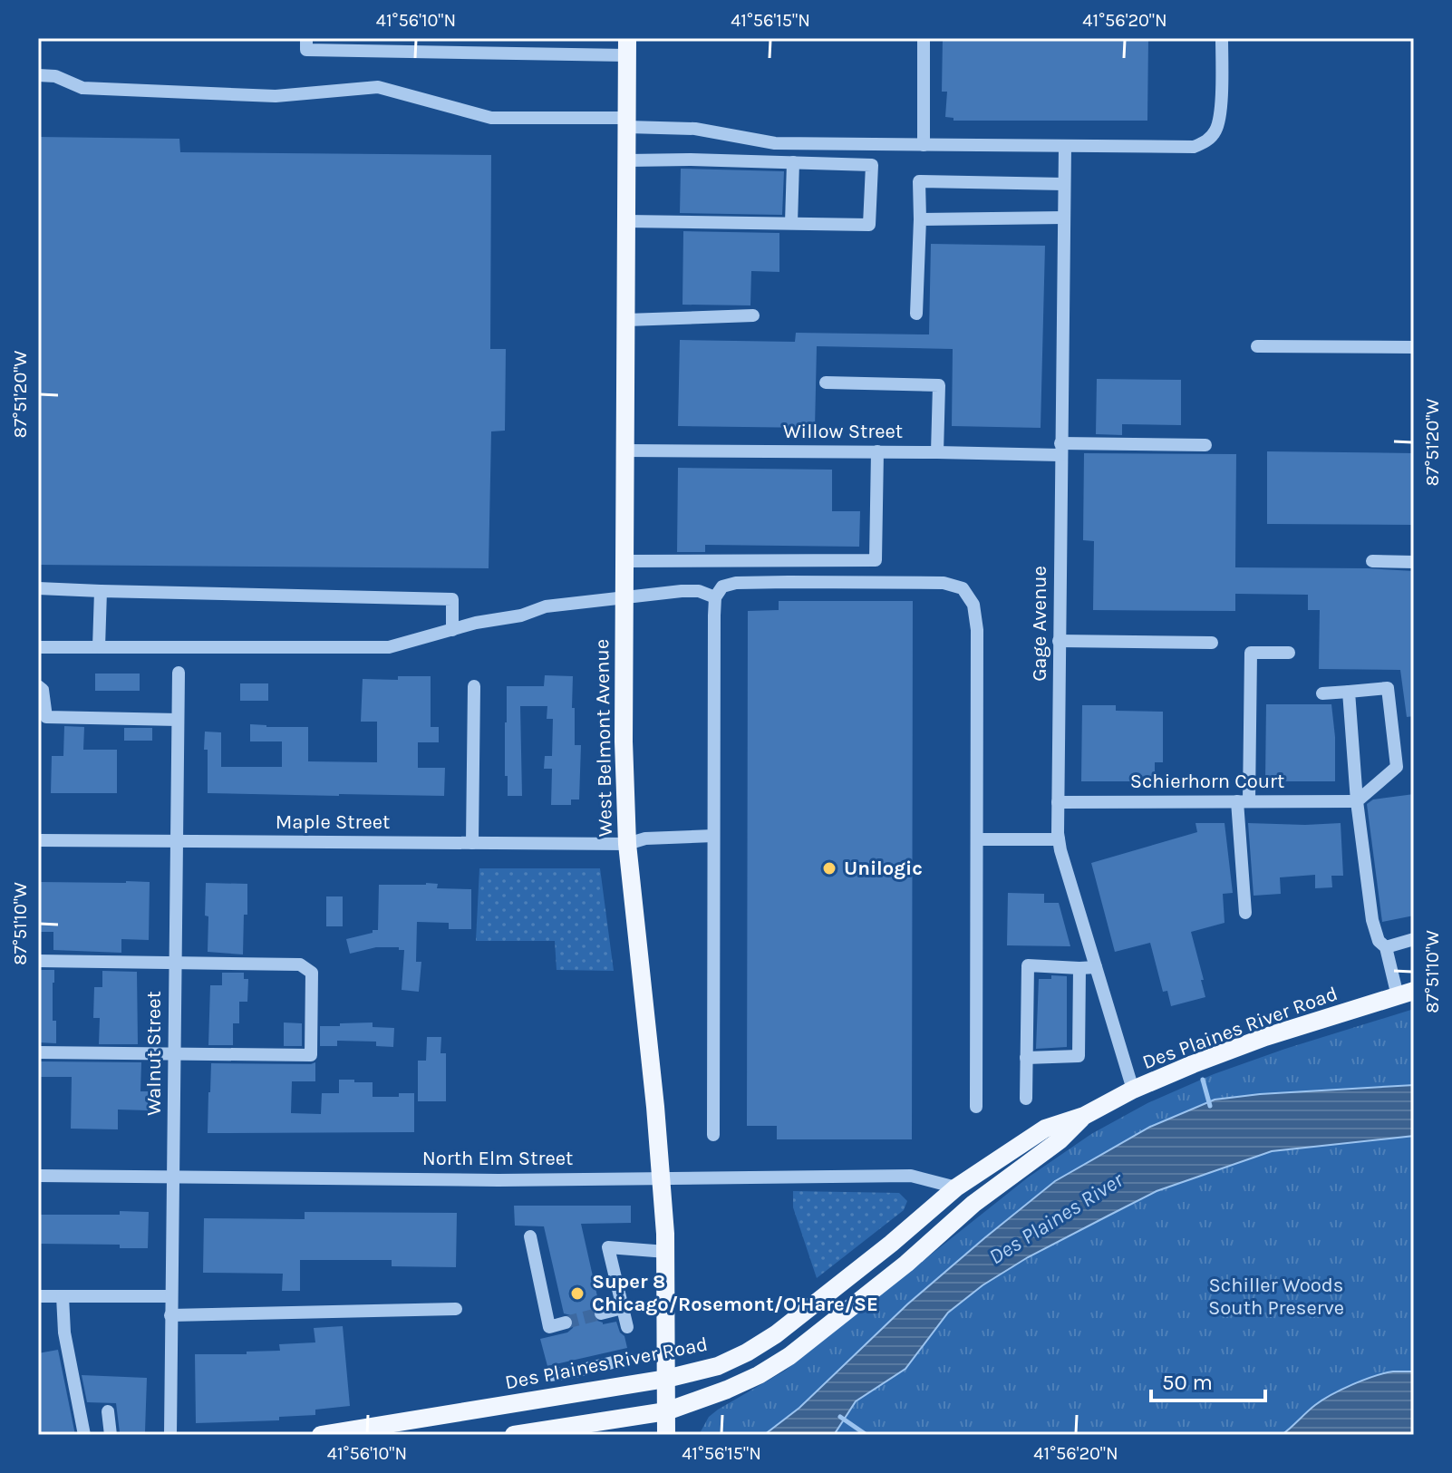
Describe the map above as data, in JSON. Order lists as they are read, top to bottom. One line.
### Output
{"streets":{"main road":["West Belmont Avenue","Des Plaines River Road"],"street":["Willow Street","Gage Avenue","Schierhorn Court","Maple Street","Walnut Street","North Elm Street"]},"crossings":[["Willow Street","Gage Avenue"],["Willow Street","West Belmont Avenue"],["Gage Avenue","Schierhorn Court"],["Gage Avenue","Des Plaines River Road"],["West Belmont Avenue","Maple Street"],["West Belmont Avenue","Des Plaines River Road"],["West Belmont Avenue","North Elm Street"],["Maple Street","Walnut Street"],["Des Plaines River Road","North Elm Street"],["Walnut Street","North Elm Street"]],"water":["Des Plaines River"],"parks":["Schiller Woods South Preserve"],"places":["Unilogic","Super 8 Chicago/Rosemont/O'Hare/SE"],"scale_bar":"50 m","coordinates":["41°56'10\"N","41°56'15\"N","41°56'20\"N","87°51'20\"W","87°51'10\"W"]}
